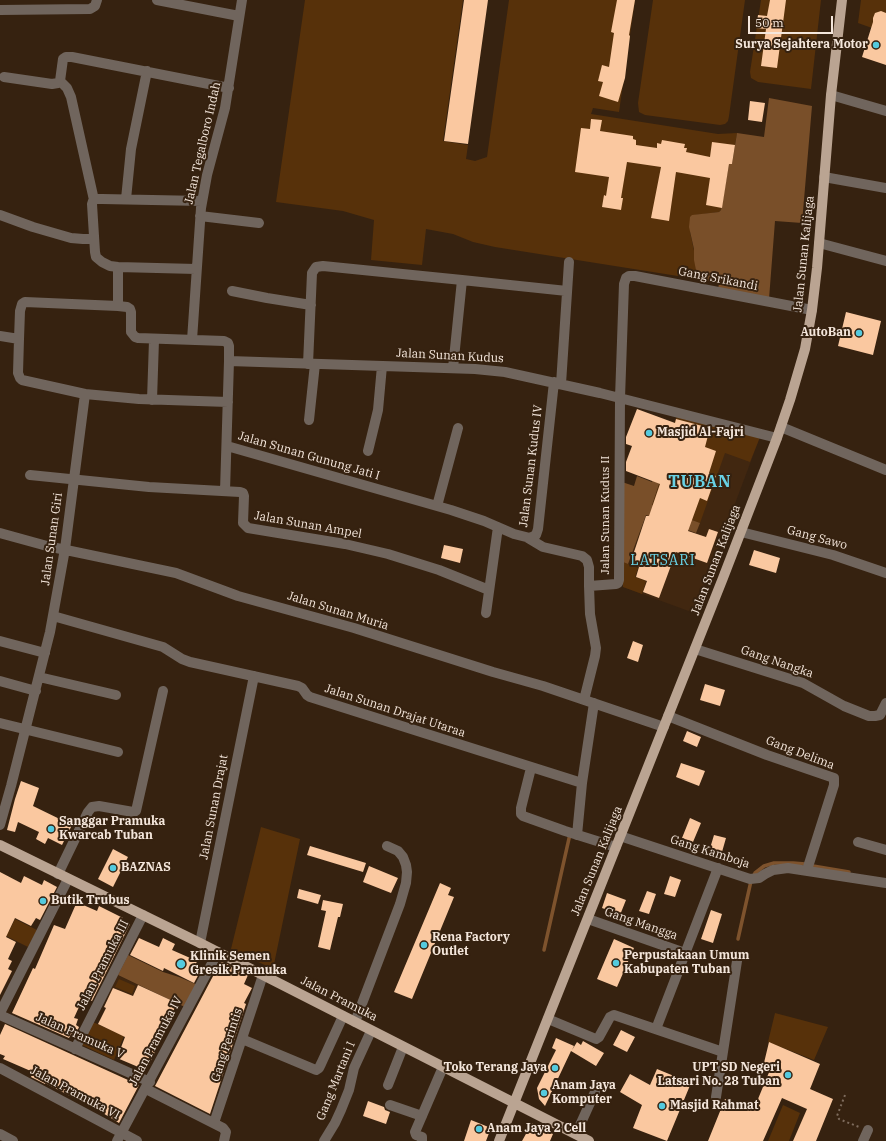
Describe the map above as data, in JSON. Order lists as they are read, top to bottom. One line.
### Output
{"streets":{"main road":["Jalan Sunan Kalijaga","Jalan Pramuka"],"street":["Jalan Tegalboro Indah","Gang Srikandi","Jalan Sunan Kudus","Jalan Sunan Gunung Jati I","Jalan Sunan Kudus IV","Jalan Sunan Kudus II","Jalan Sunan Ampel","Gang Sawo","Jalan Sunan Giri","Jalan Sunan Muria","Gang Nangka","Jalan Sunan Drajat Utaraa","Gang Delima","Jalan Sunan Drajat","Gang Kamboja","Gang Mangga","Jalan Pramuka III","Jalan Pramuka V","Jalan Pramuka IV","Gang Perintis","Gang Martani I","Jalan Pramuka VI"]},"crossings":[["Jalan Sunan Kalijaga","Gang Srikandi"],["Jalan Sunan Kalijaga","Jalan Sunan Kudus"],["Jalan Sunan Kalijaga","Gang Sawo"],["Jalan Sunan Kalijaga","Jalan Sunan Muria"],["Jalan Sunan Kalijaga","Gang Nangka"],["Jalan Sunan Kalijaga","Gang Delima"],["Jalan Sunan Kalijaga","Gang Kamboja"],["Jalan Sunan Kalijaga","Gang Mangga"],["Jalan Sunan Kalijaga","Jalan Pramuka"],["Gang Srikandi","Jalan Sunan Kudus II"],["Jalan Sunan Kudus","Jalan Sunan Kudus IV"],["Jalan Sunan Kudus","Jalan Sunan Kudus II"],["Jalan Sunan Gunung Jati I","Jalan Sunan Kudus IV"],["Jalan Sunan Kudus II","Jalan Sunan Muria"],["Jalan Sunan Kudus II","Jalan Sunan Drajat Utaraa"],["Jalan Sunan Ampel","Jalan Sunan Giri"],["Jalan Sunan Giri","Jalan Sunan Muria"],["Jalan Sunan Giri","Jalan Sunan Drajat Utaraa"],["Jalan Sunan Drajat Utaraa","Jalan Sunan Drajat"],["Gang Delima","Gang Kamboja"],["Jalan Sunan Drajat","Jalan Pramuka"],["Jalan Pramuka III","Jalan Pramuka"],["Jalan Pramuka III","Jalan Pramuka V"],["Jalan Pramuka","Jalan Pramuka IV"],["Jalan Pramuka","Gang Perintis"],["Jalan Pramuka","Gang Martani I"],["Jalan Pramuka V","Jalan Pramuka IV"],["Jalan Pramuka V","Gang Perintis"],["Jalan Pramuka IV","Jalan Pramuka VI"]],"districts":["TUBAN","LATSARI"],"places":["Surya Sejahtera Motor","AutoBan","Masjid Al-Fajri","Sanggar Pramuka Kwarcab Tuban","BAZNAS","Butik Trubus","Rena Factory Outlet","Perpustakaan Umum Kabupaten Tuban","Klinik Semen Gresik Pramuka","Toko Terang Jaya","UPT SD Negeri Latsari No. 28 Tuban","Anam Jaya Komputer","Masjid Rahmat","Anam Jaya 2 Cell"],"scale_bar":"50 m"}
